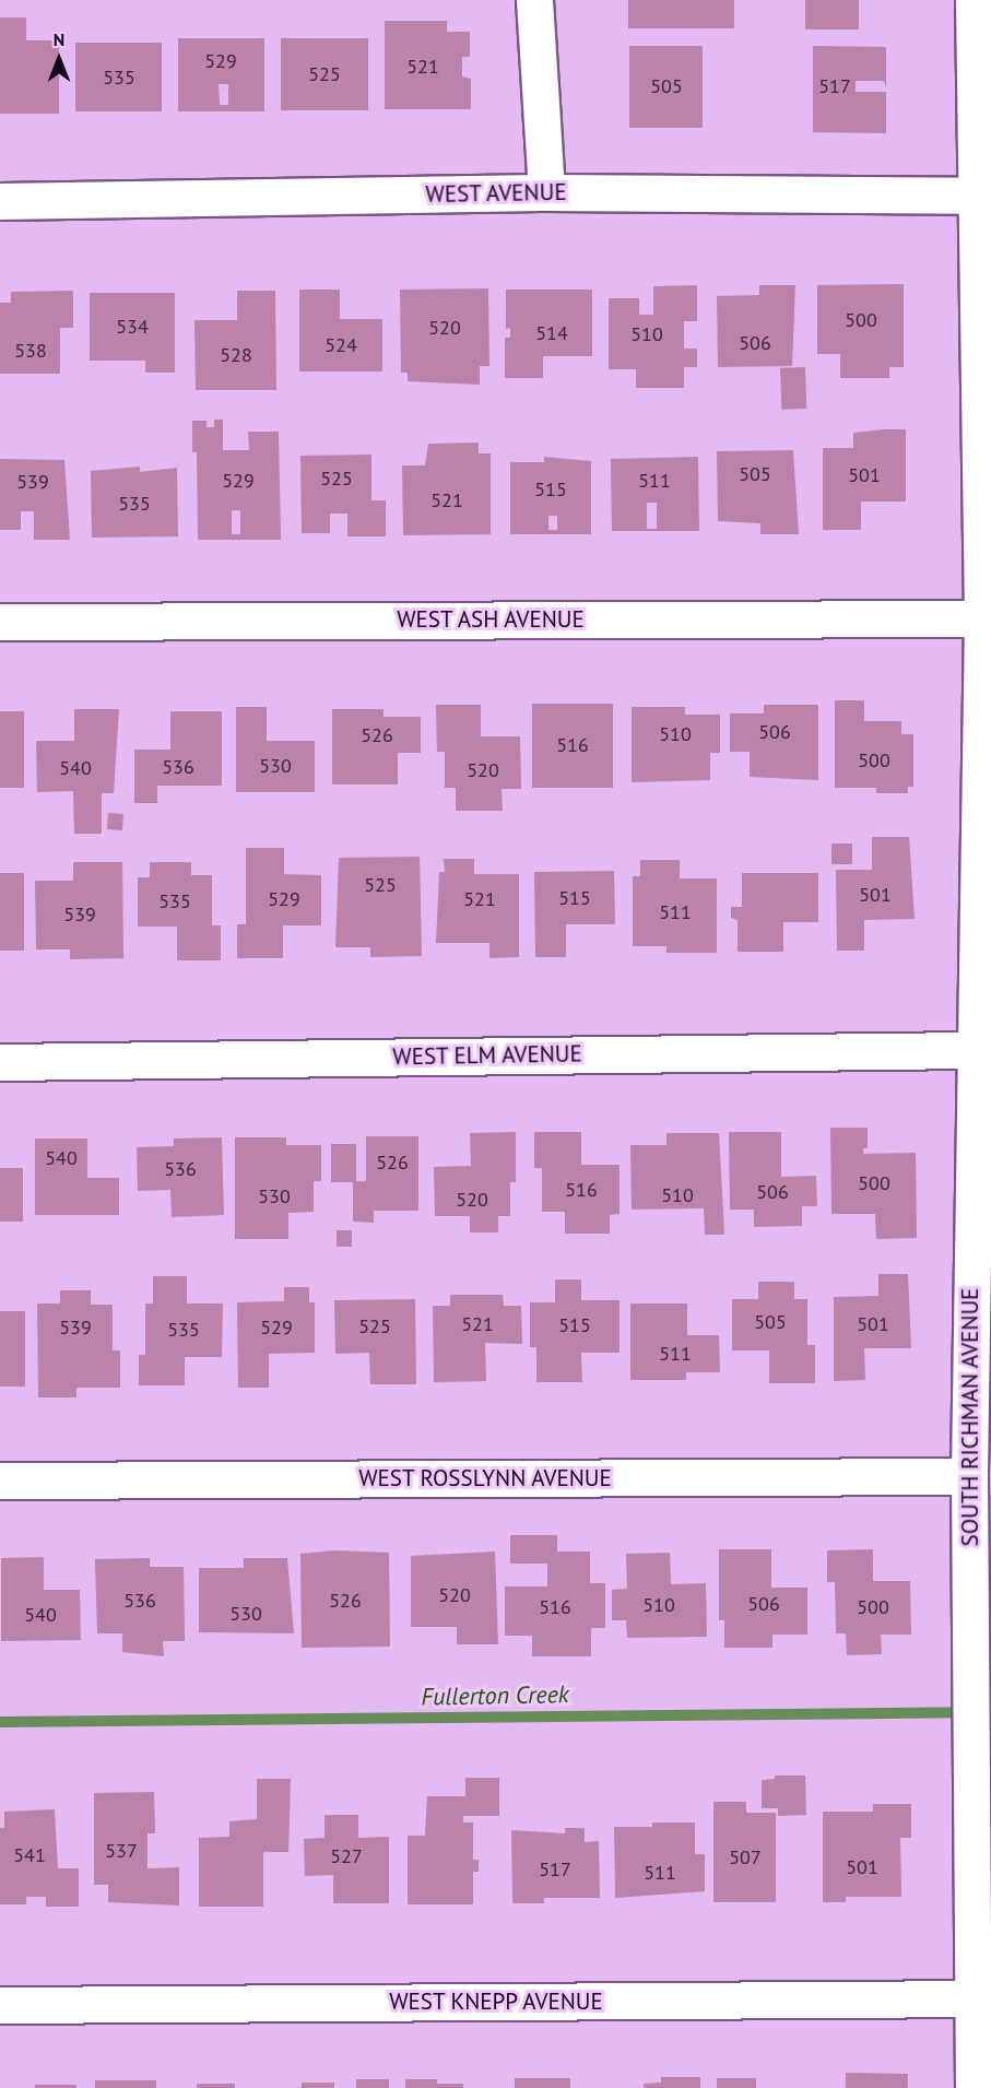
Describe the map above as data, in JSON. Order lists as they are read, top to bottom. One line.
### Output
{"streets":{"street":["WEST AVENUE","WEST ASH AVENUE","WEST ELM AVENUE","SOUTH RICHMAN AVENUE","WEST ROSSLYNN AVENUE","WEST KNEPP AVENUE"]},"crossings":[["WEST AVENUE","SOUTH RICHMAN AVENUE"],["WEST ASH AVENUE","SOUTH RICHMAN AVENUE"],["WEST ELM AVENUE","SOUTH RICHMAN AVENUE"],["SOUTH RICHMAN AVENUE","WEST ROSSLYNN AVENUE"],["SOUTH RICHMAN AVENUE","WEST KNEPP AVENUE"]],"water":["Fullerton Creek"],"house_numbers":["529","521","525","535","505","517","500","534","520","514","510","506","524","538","528","505","501","525","529","511","539","515","521","535","506","510","526","516","500","530","536","540","520","525","501","515","529","521","535","511","539","540","526","536","500","516","506","510","530","520","505","521","501","515","525","539","529","535","511","520","536","526","506","510","516","500","530","540","537","541","527","507","501","517","511"],"north":"top"}
